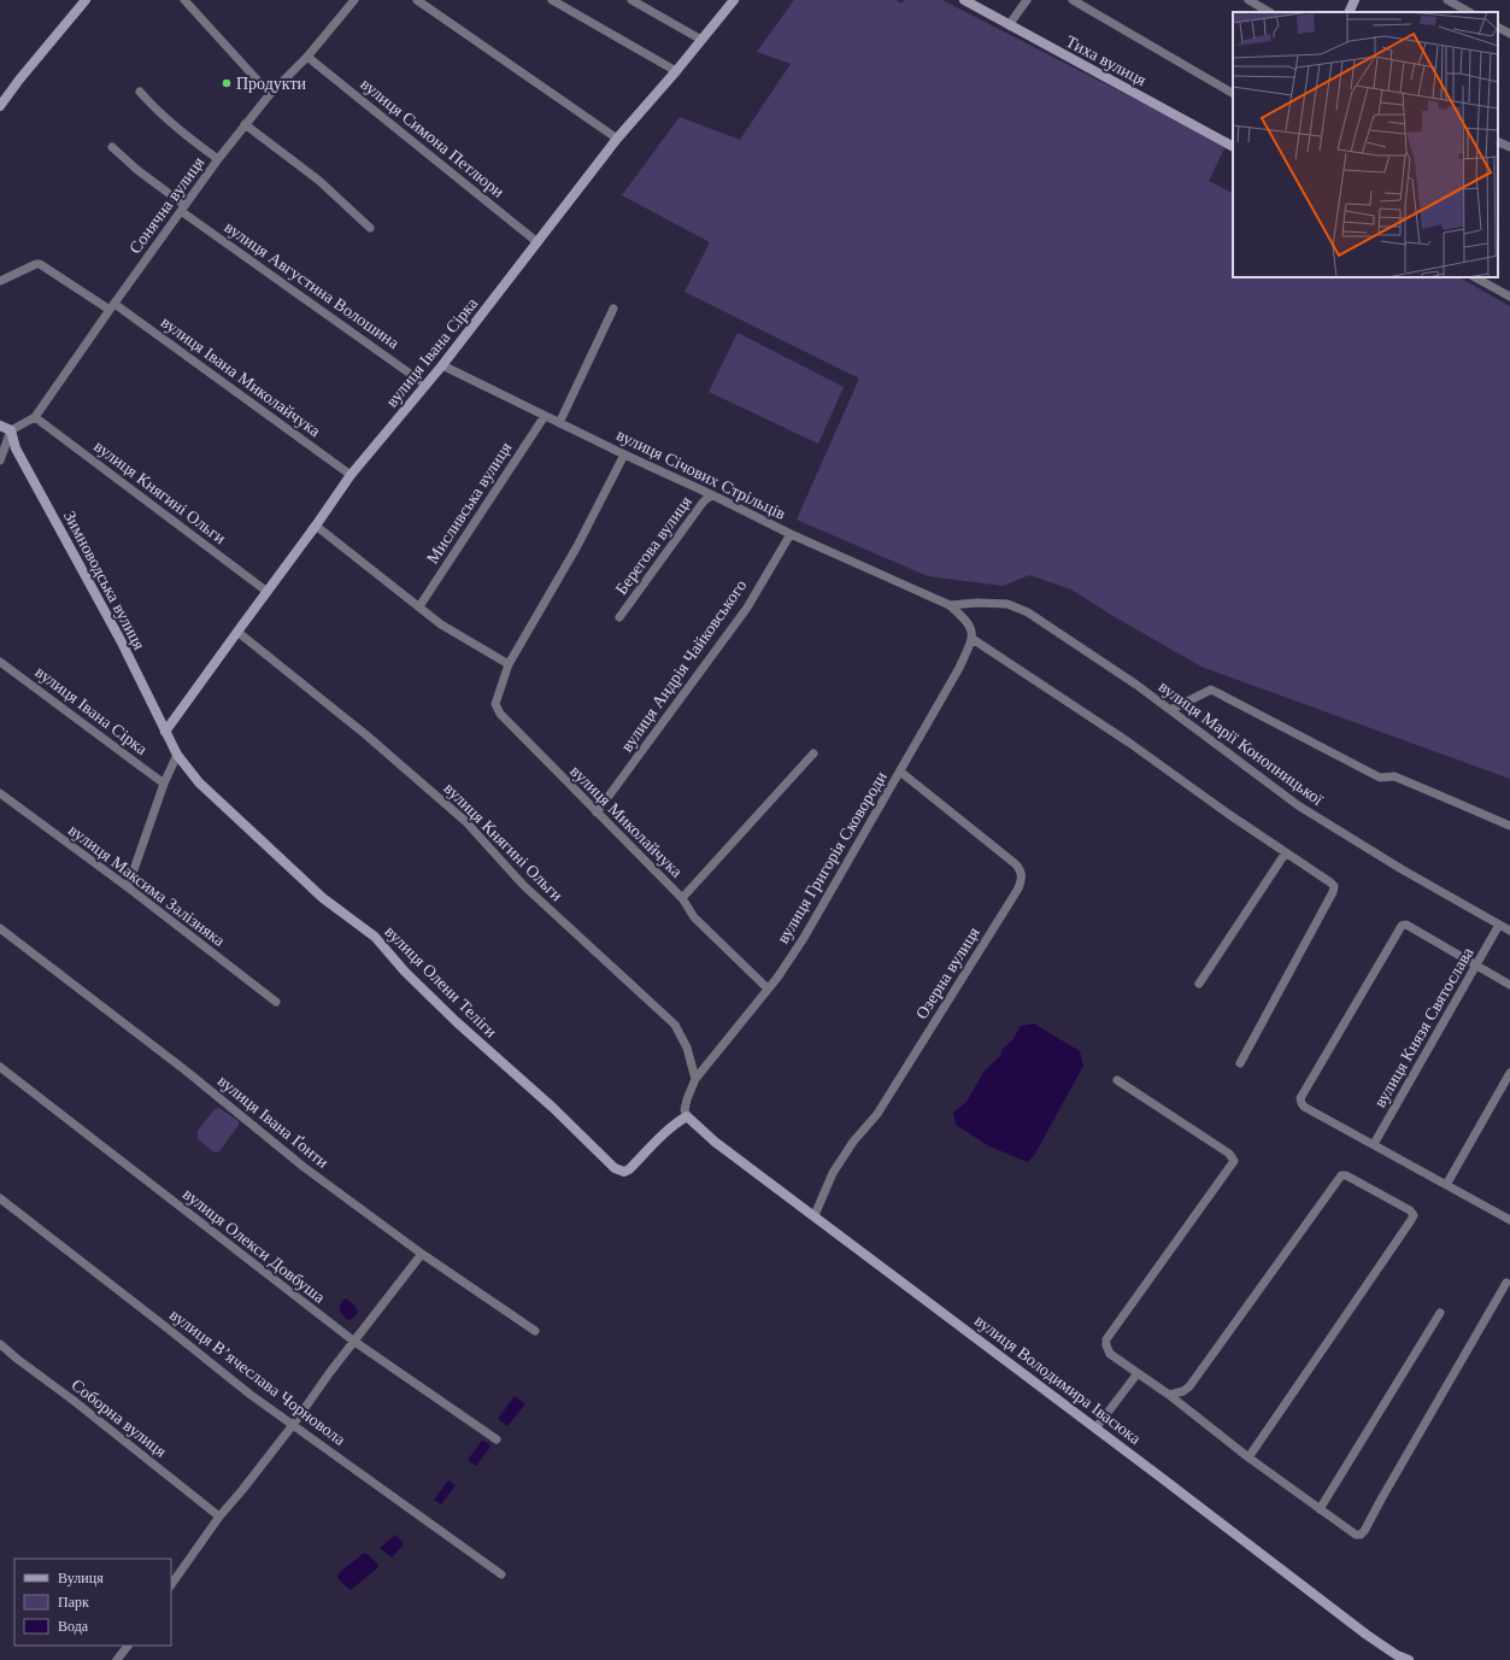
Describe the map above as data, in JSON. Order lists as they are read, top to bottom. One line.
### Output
{"streets":{"street":["Тиха вулиця","вулиця Симона Петлюри","Сонячна вулиця","вулиця Августина Волошина","вулиця Івана Сірка","вулиця Івана Миколайчука","вулиця Січових Стрільців","вулиця Княгині Ольги","Мисливська вулиця","Берегова вулиця","Зимноводська вулиця","вулиця Андрія Чайковського","вулиця Марії Конопницької","вулиця Миколайчука","вулиця Григорія Сковороди","вулиця Максима Залізняка","Озерна вулиця","вулиця Олени Теліги","вулиця Князя Святослава","вулиця Івана Ґонти","вулиця Олекси Довбуша","вулиця Вʼячеслава Чорновола","вулиця Володимира Івасюка","Соборна вулиця"]},"crossings":[["вулиця Симона Петлюри","Сонячна вулиця"],["вулиця Симона Петлюри","вулиця Івана Сірка"],["Сонячна вулиця","вулиця Августина Волошина"],["Сонячна вулиця","вулиця Івана Миколайчука"],["Сонячна вулиця","вулиця Княгині Ольги"],["Сонячна вулиця","Зимноводська вулиця"],["вулиця Августина Волошина","вулиця Івана Сірка"],["вулиця Івана Сірка","вулиця Івана Миколайчука"],["вулиця Івана Сірка","вулиця Січових Стрільців"],["вулиця Івана Сірка","вулиця Княгині Ольги"],["вулиця Івана Сірка","Зимноводська вулиця"],["вулиця Січових Стрільців","Мисливська вулиця"],["вулиця Січових Стрільців","Берегова вулиця"],["вулиця Січових Стрільців","вулиця Андрія Чайковського"],["вулиця Січових Стрільців","вулиця Марії Конопницької"],["вулиця Січових Стрільців","вулиця Миколайчука"],["вулиця Княгині Ольги","вулиця Григорія Сковороди"],["Зимноводська вулиця","вулиця Олени Теліги"],["вулиця Андрія Чайковського","вулиця Миколайчука"],["вулиця Марії Конопницької","вулиця Князя Святослава"],["вулиця Миколайчука","вулиця Григорія Сковороди"],["вулиця Григорія Сковороди","Озерна вулиця"],["вулиця Григорія Сковороди","вулиця Олени Теліги"],["вулиця Григорія Сковороди","вулиця Володимира Івасюка"],["Озерна вулиця","вулиця Володимира Івасюка"],["вулиця Олени Теліги","вулиця Володимира Івасюка"]],"places":["Продукти"],"legend":["Вулиця","Парк","Вода"]}
